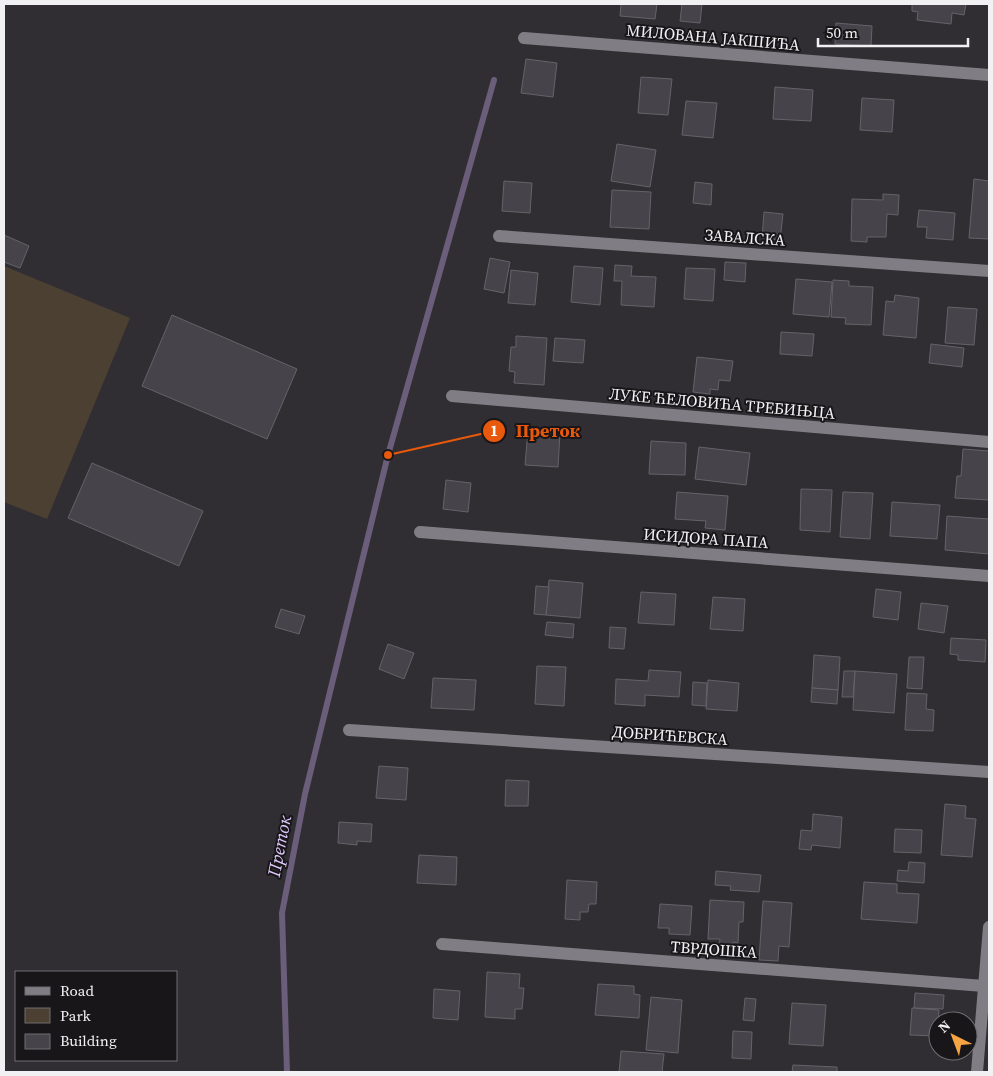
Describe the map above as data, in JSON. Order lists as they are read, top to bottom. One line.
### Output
{"streets":{"street":["МИЛОВАНА ЈАКШИЋА","ЗАВАЛСКА","ЛУКЕ ЋЕЛОВИЋА ТРЕБИЊЦА","ИСИДОРА ПАПА","ДОБРИЋЕВСКА","ТВРДОШКА"]},"water":["Преток"],"places":["Преток"],"legend":["Road","Park","Building"],"scale_bar":"50 m","north":"top left"}
